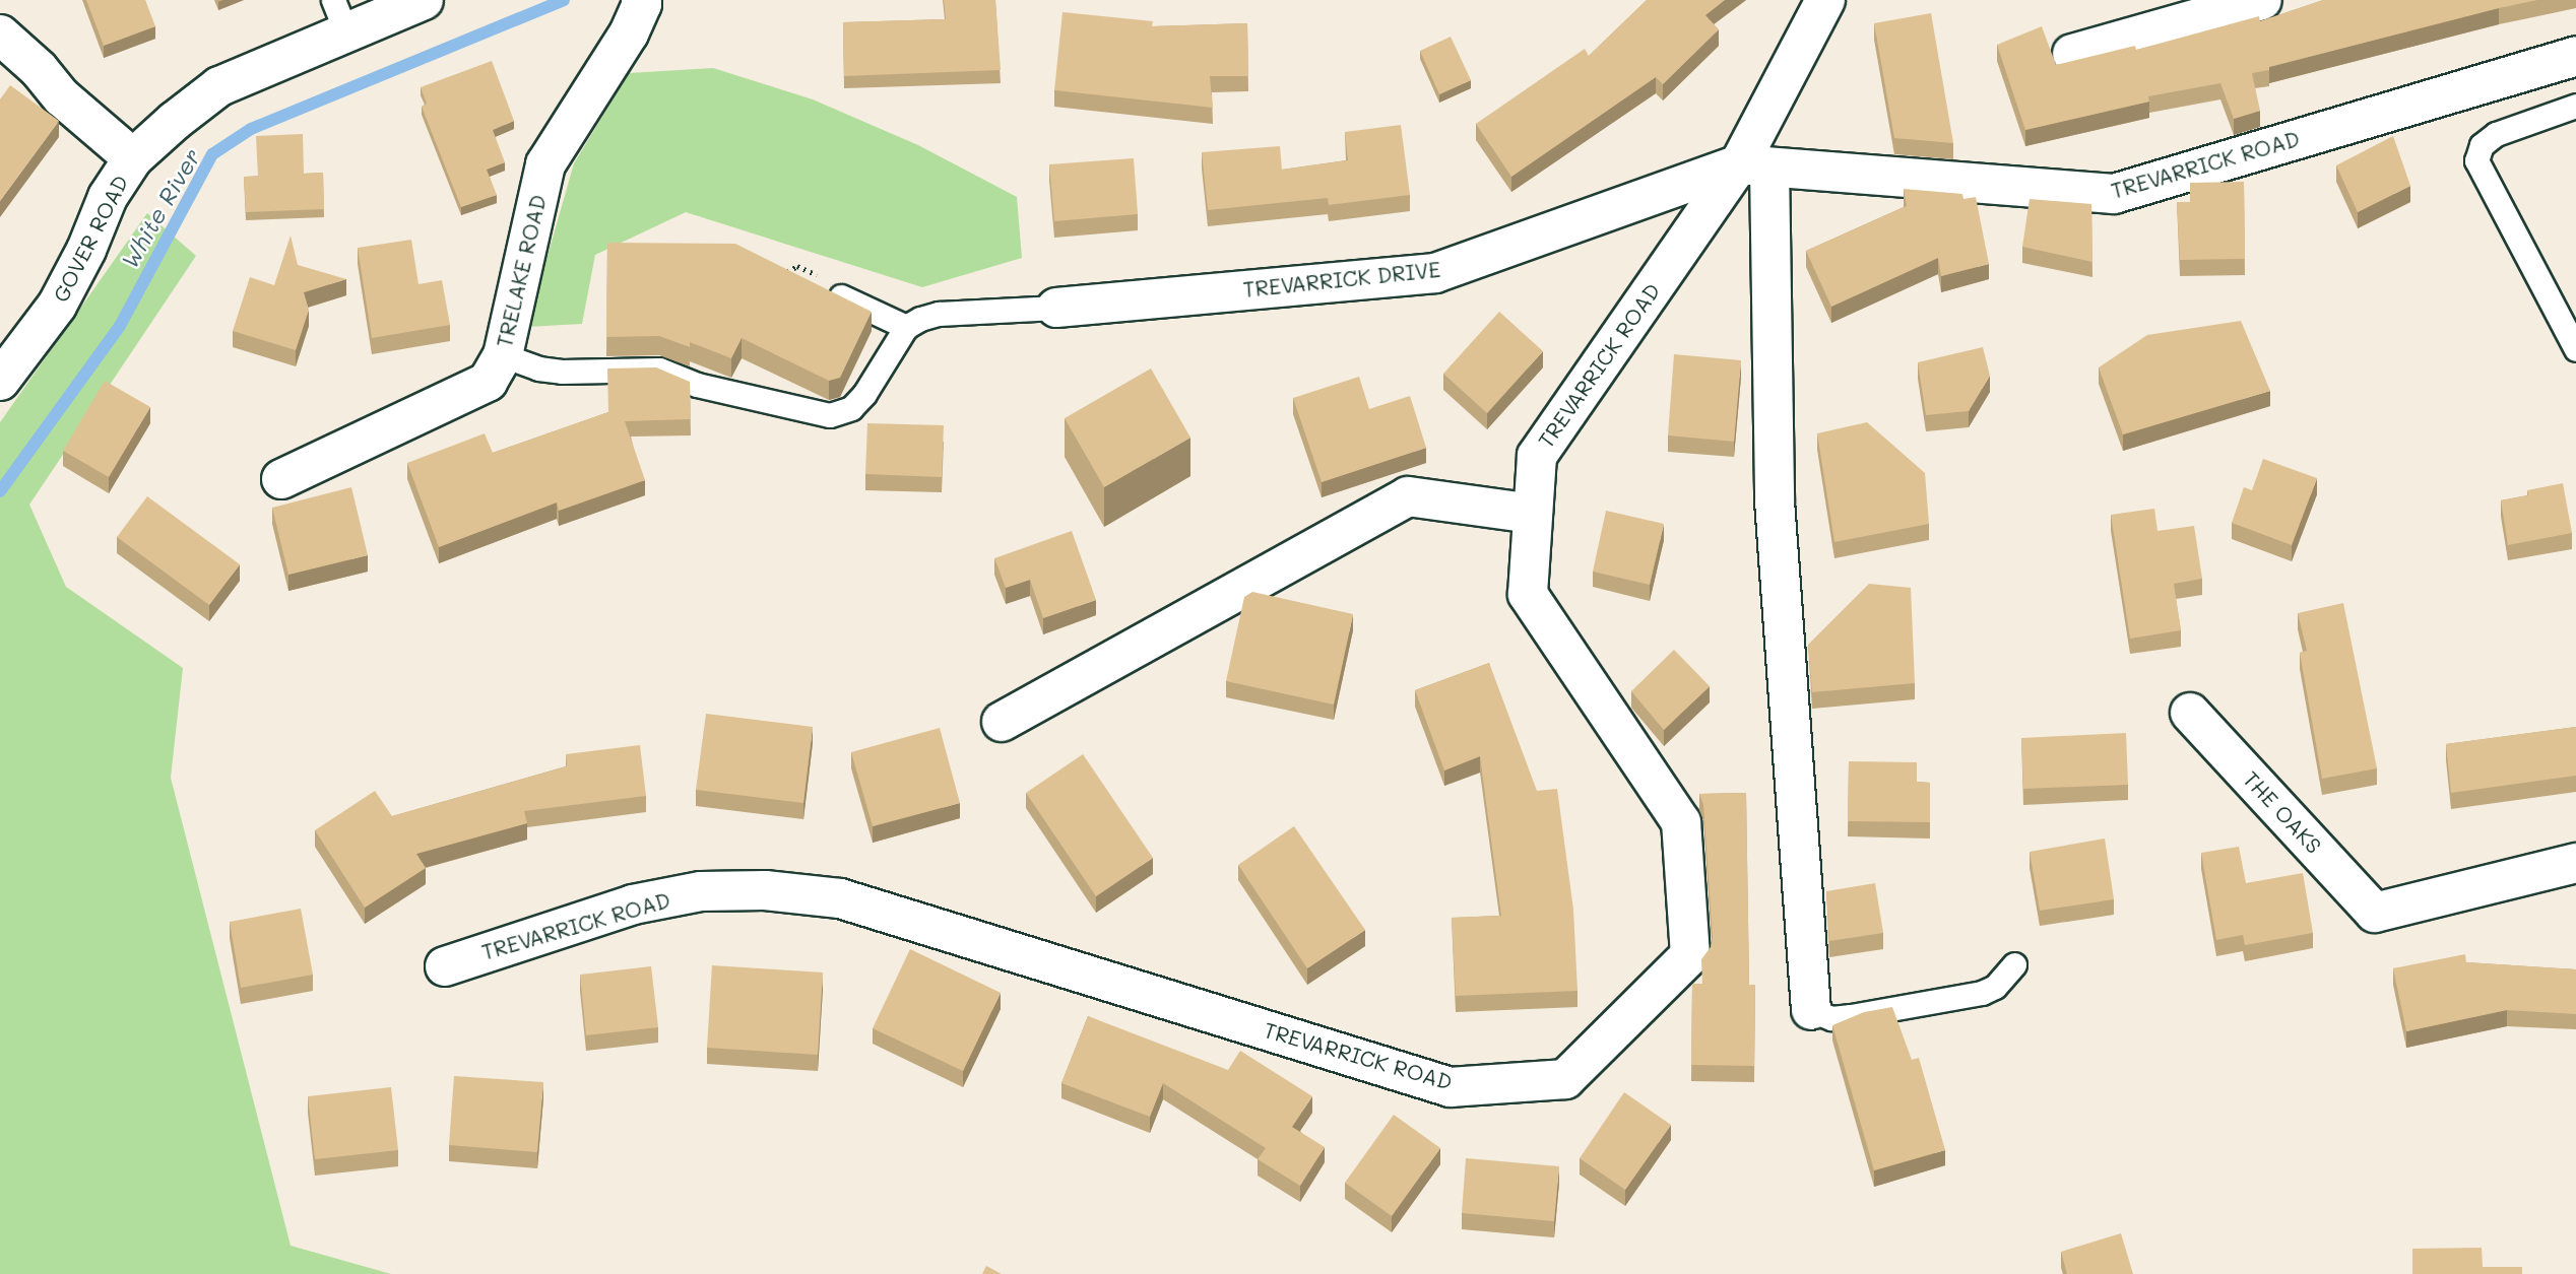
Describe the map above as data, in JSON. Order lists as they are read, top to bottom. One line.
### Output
{"streets":{"street":["TREVARRICK ROAD","GOVER ROAD","TRELAKE ROAD","TREVARRICK DRIVE","THE OAKS"]},"crossings":[["TREVARRICK ROAD","TREVARRICK DRIVE"]],"water":["White River"]}
